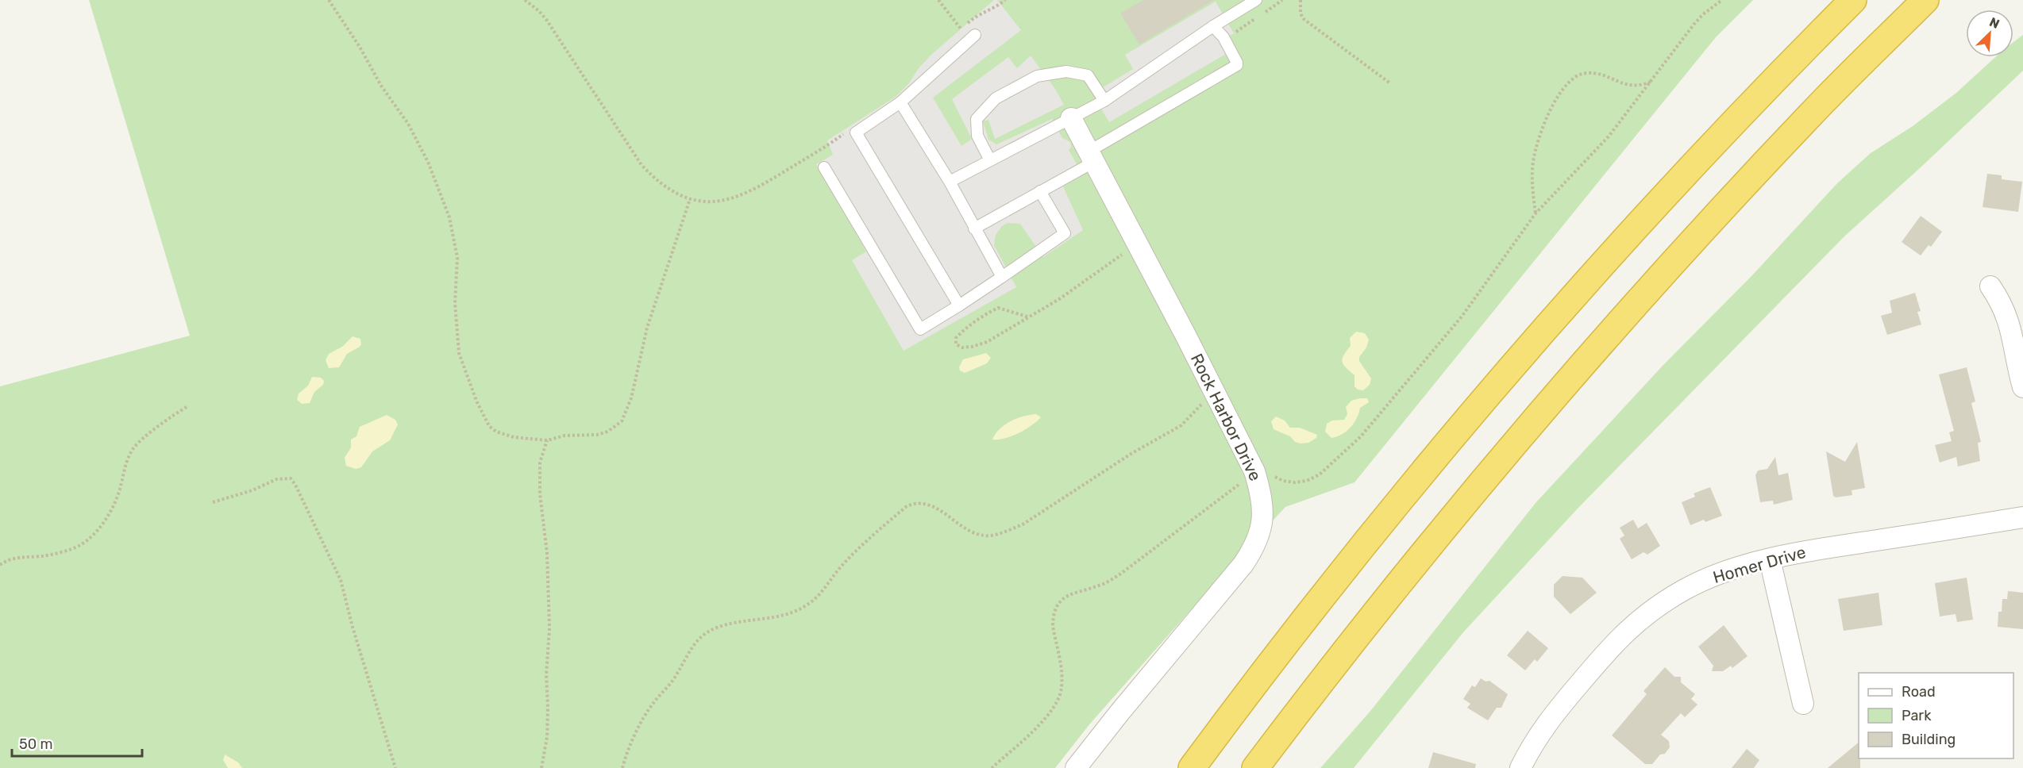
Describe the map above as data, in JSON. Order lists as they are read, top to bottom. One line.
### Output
{"streets":{"street":["Rock Harbor Drive","Homer Drive"]},"legend":["Road","Park","Building"],"scale_bar":"50 m","north":"top right"}
